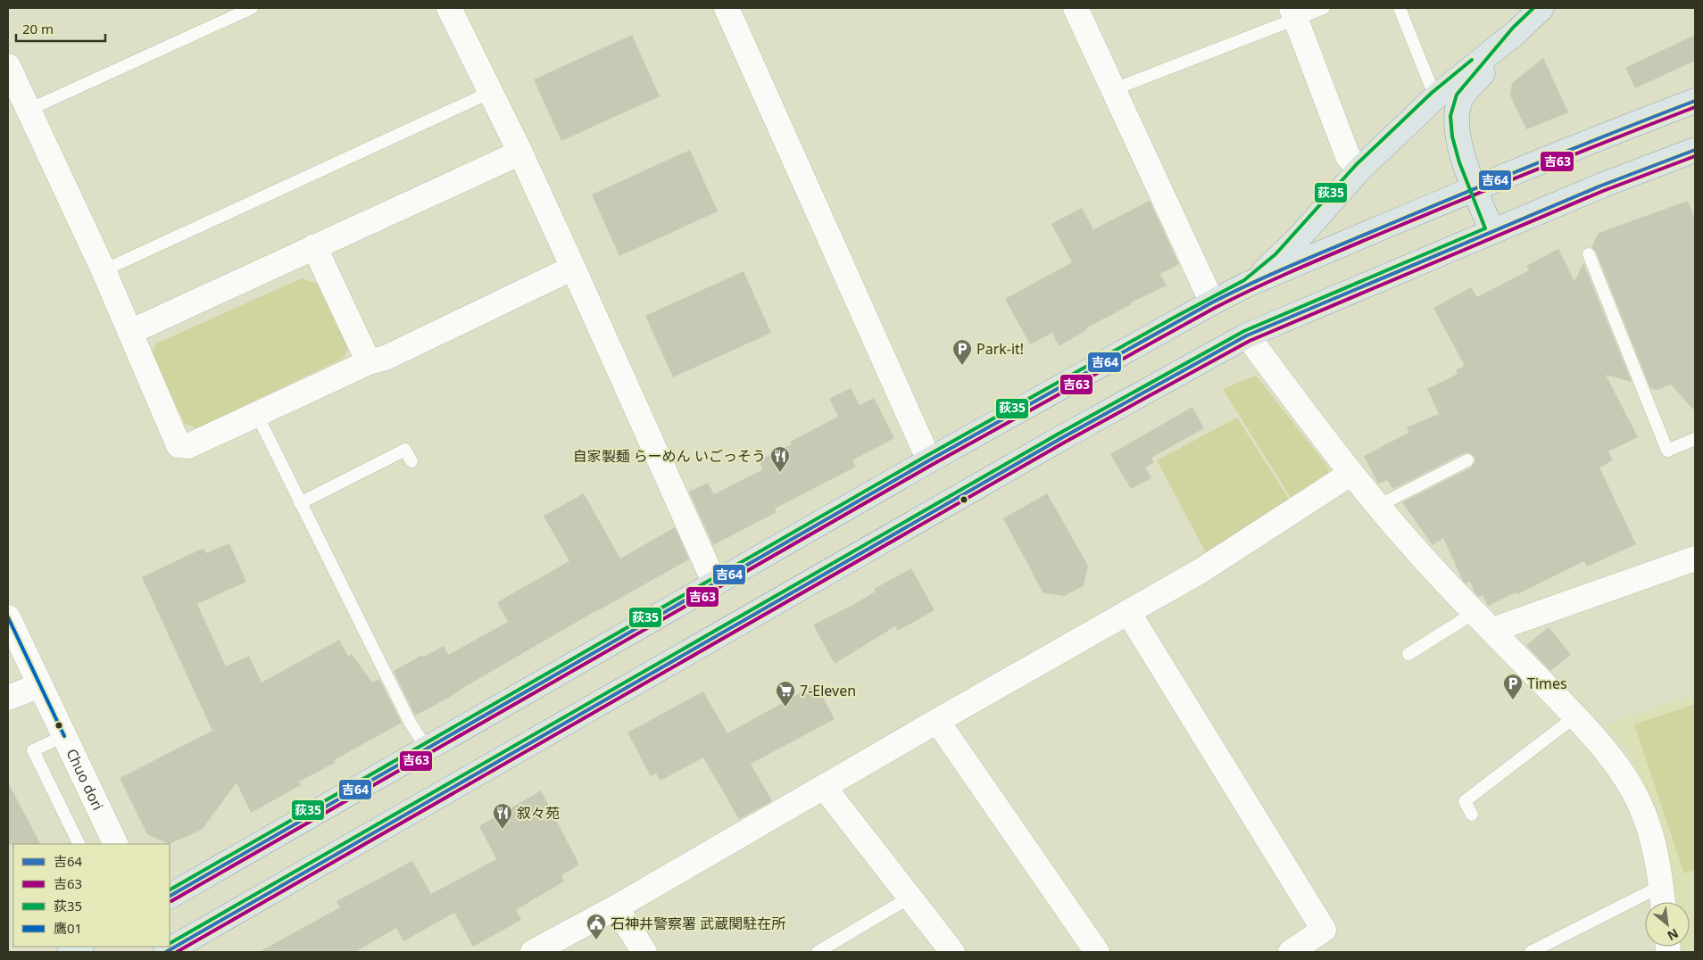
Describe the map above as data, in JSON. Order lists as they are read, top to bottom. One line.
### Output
{"streets":{"street":["Chuo dori"]},"places":{"parking":["Park-it!","Times"],"restaurant":["自家製麺 らーめん いごっそう","叙々苑"],"supermarket":["7-Eleven"],"public building":["石神井警察署 武蔵関駐在所"]},"lines":["transit line 荻35","transit line 吉64","transit line 吉63","transit line 鷹01"],"legend":["吉64","吉63","荻35","鷹01"],"scale_bar":"20 m","north":"bottom right"}
